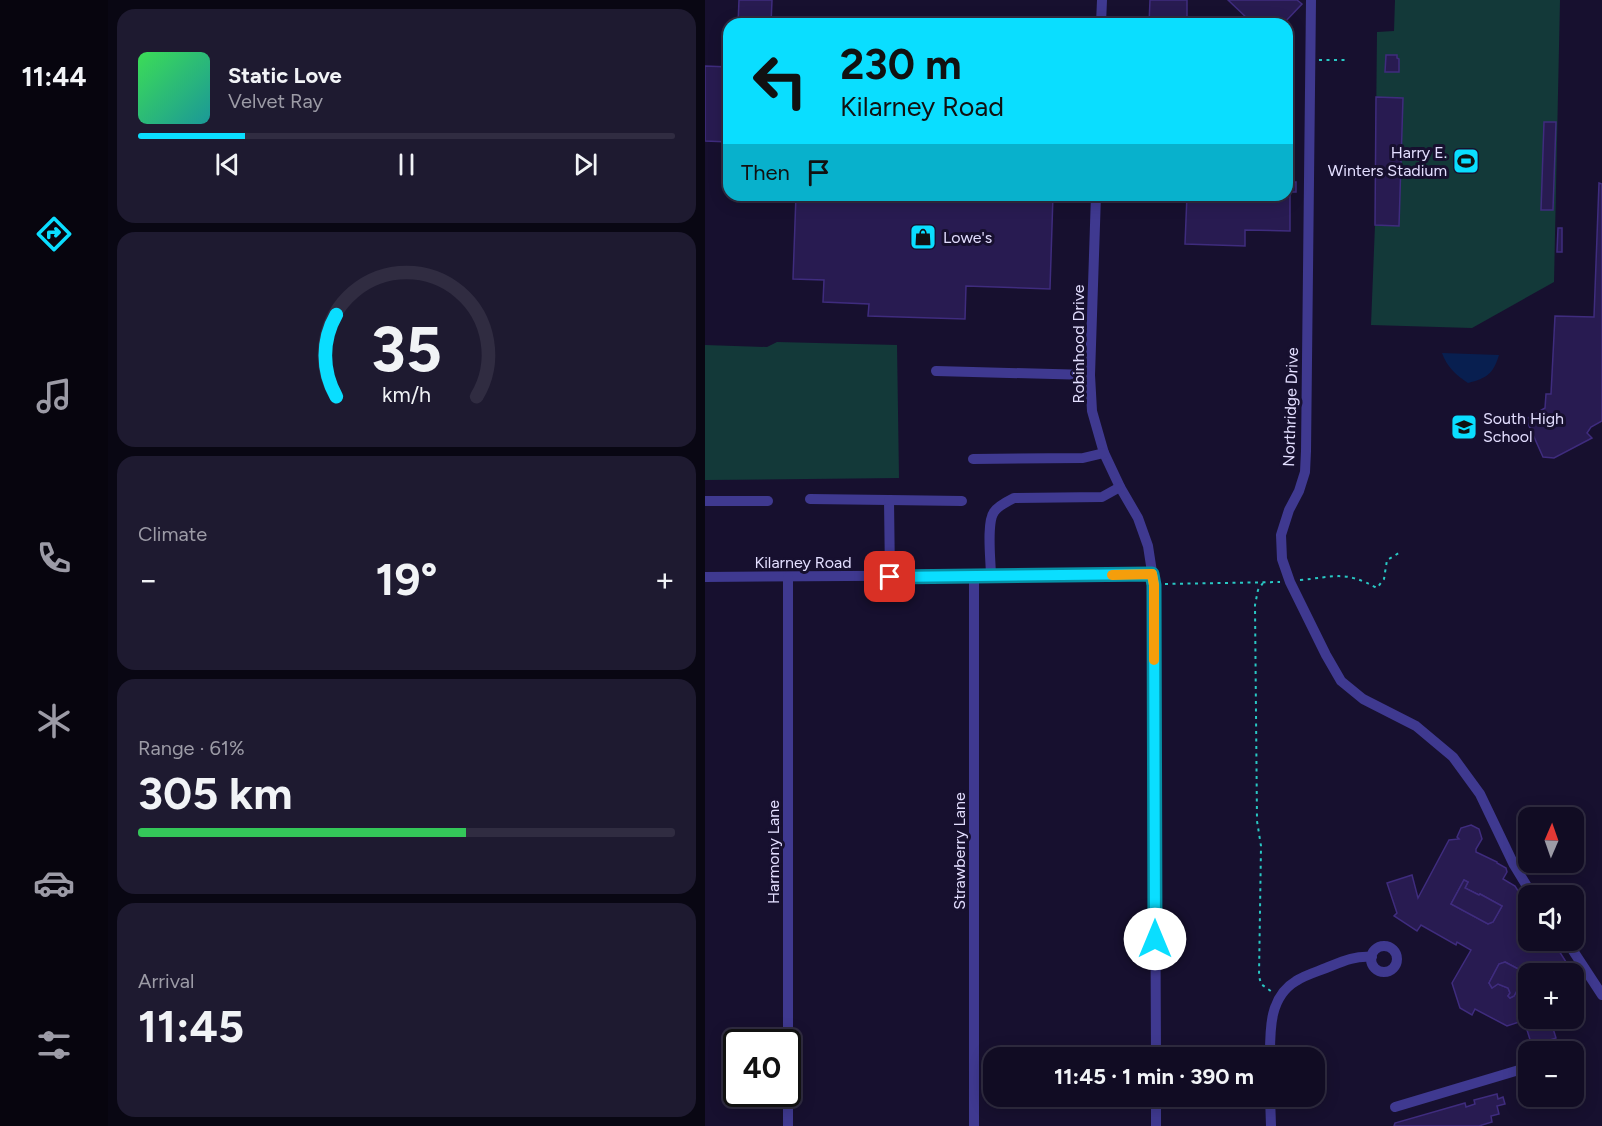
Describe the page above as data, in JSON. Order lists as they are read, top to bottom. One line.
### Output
{"streets":{"street":["Robinhood Drive","Northridge Drive","Kilarney Road","Strawberry Lane","Harmony Lane"]},"crossings":[["Robinhood Drive","Kilarney Road"],["Kilarney Road","Strawberry Lane"],["Kilarney Road","Harmony Lane"]],"places":{"sports":["Harry E. Winters Stadium"],"shop":["Lowe's"],"school or university":["South High School"]},"north":"top","page":{"tabs":"11:44","turn":["230 m","Kilarney Road"],"song":["Static Love","Velvet Ray"],"then":"Then","tile":["Climate",["Range · 61%","305 km"],["Arrival","11:45"]],"heat":["−","19°","+"],"map_buttons":["+","−"],"limit":"40","trip":"11:45 · 1 min · 390 m","gauge":["35","km/h"]}}
